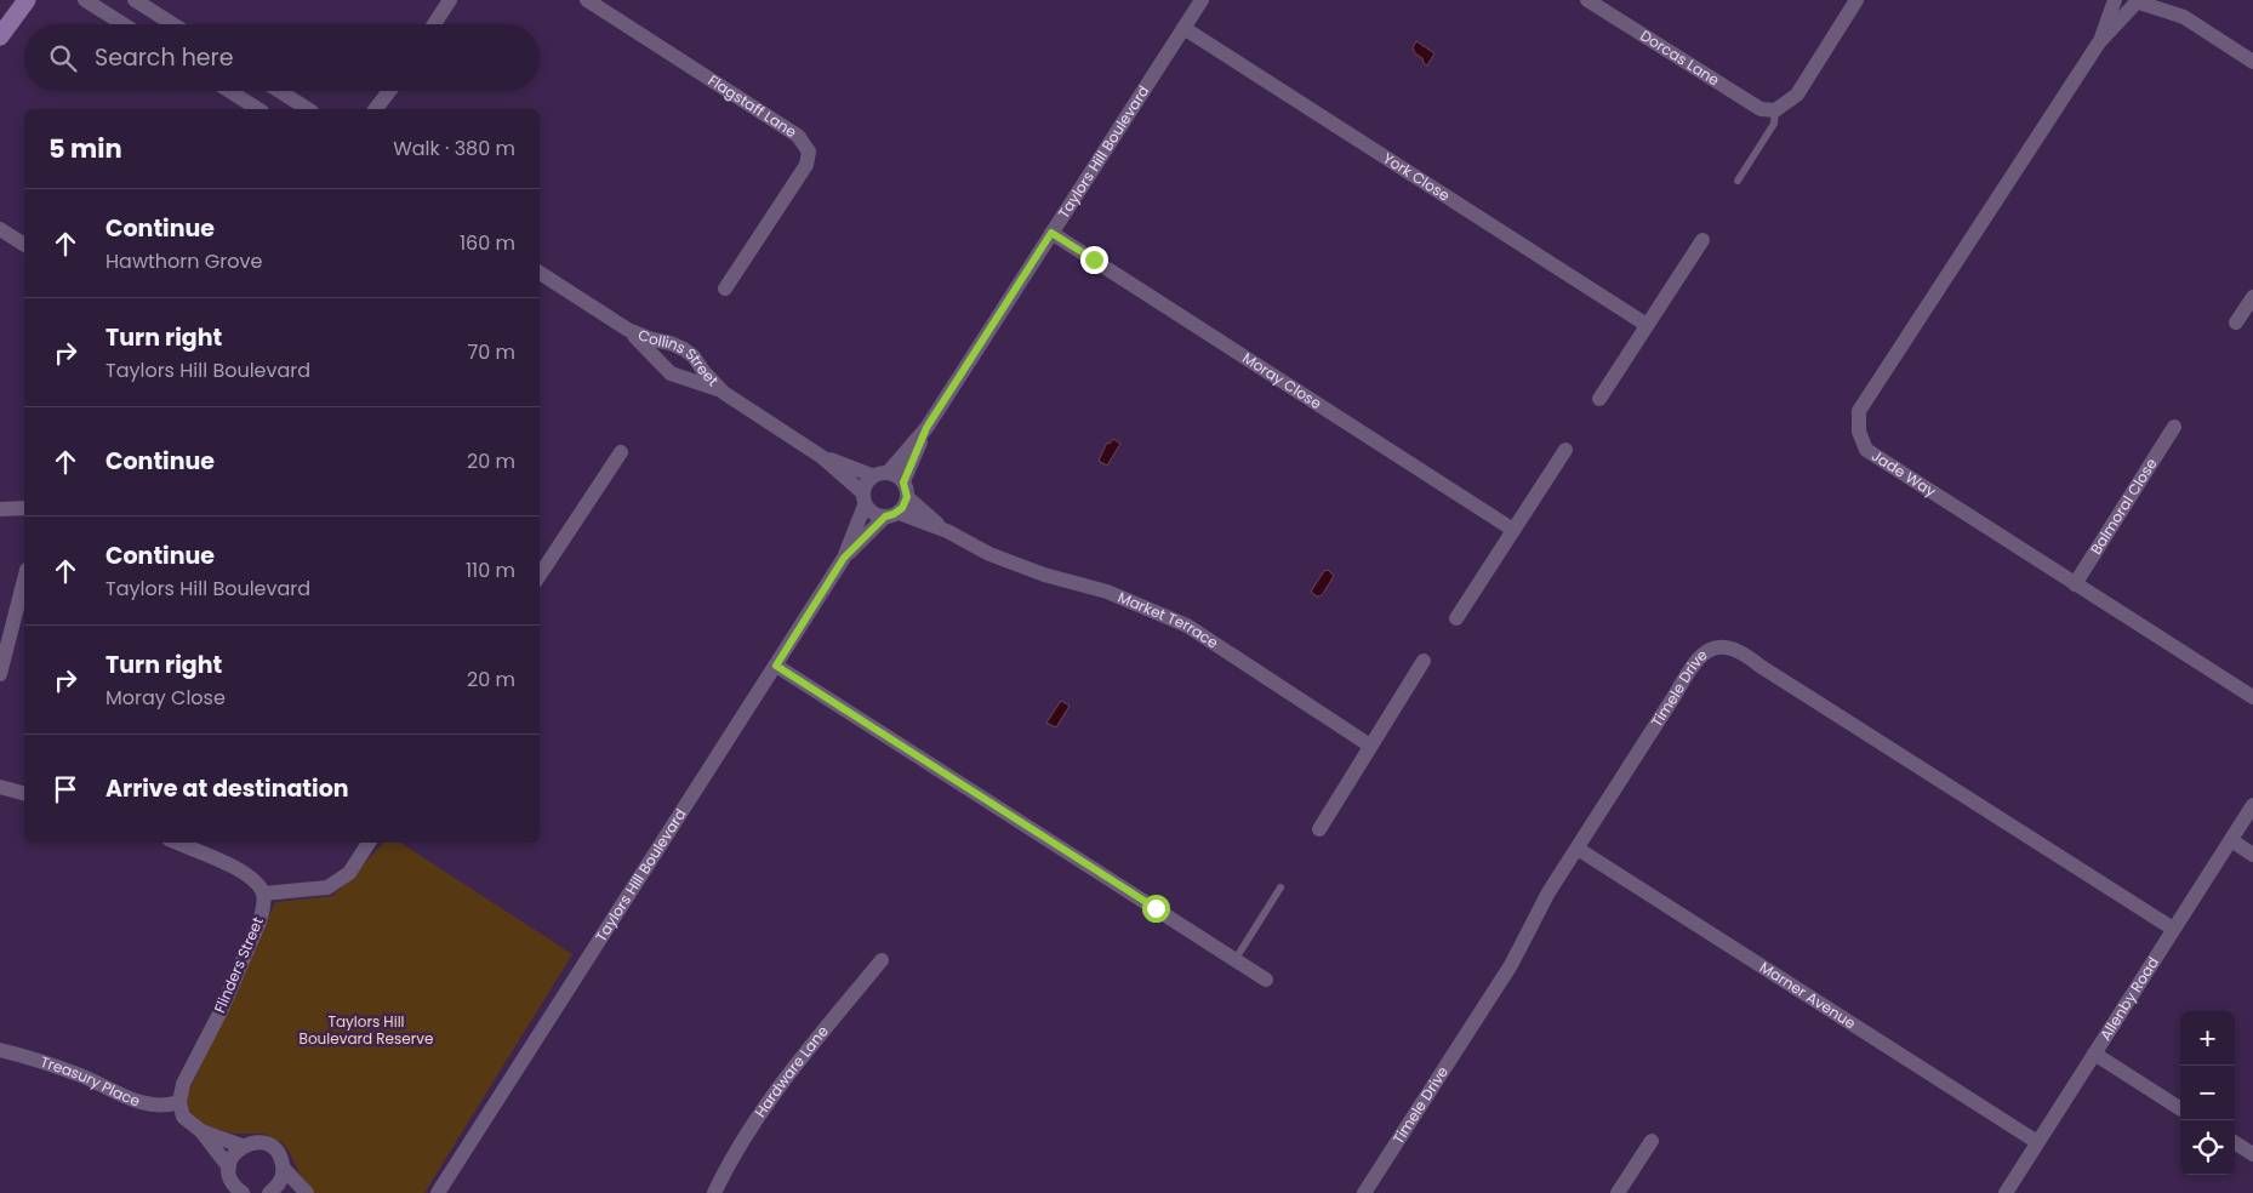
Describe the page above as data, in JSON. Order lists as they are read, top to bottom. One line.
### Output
{"streets":{"street":["Dorcas Lane","Flagstaff Lane","Taylors Hill Boulevard","York Close","Collins Street","Moray Close","Jade Way","Balmoral Close","Market Terrace","Timele Drive","Flinders Street","Marner Avenue","Allenby Road","Hardware Lane","Treasury Place"]},"crossings":[["Taylors Hill Boulevard","York Close"],["Taylors Hill Boulevard","Collins Street"],["Taylors Hill Boulevard","Moray Close"],["Taylors Hill Boulevard","Market Terrace"],["Collins Street","Market Terrace"],["Jade Way","Balmoral Close"],["Timele Drive","Marner Avenue"],["Timele Drive","Allenby Road"],["Flinders Street","Treasury Place"],["Marner Avenue","Allenby Road"]],"parks":["Taylors Hill Boulevard Reserve"],"page":{"search":"Search here","heading":["5 min","Walk · 380 m"],"list":[["Continue","Hawthorn Grove","160 m"],["Turn right","Taylors Hill Boulevard","70 m"],["Continue","20 m"],["Continue","Taylors Hill Boulevard","110 m"],["Turn right","Moray Close","20 m"],"Arrive at destination"],"map_buttons":["+","−"]}}
